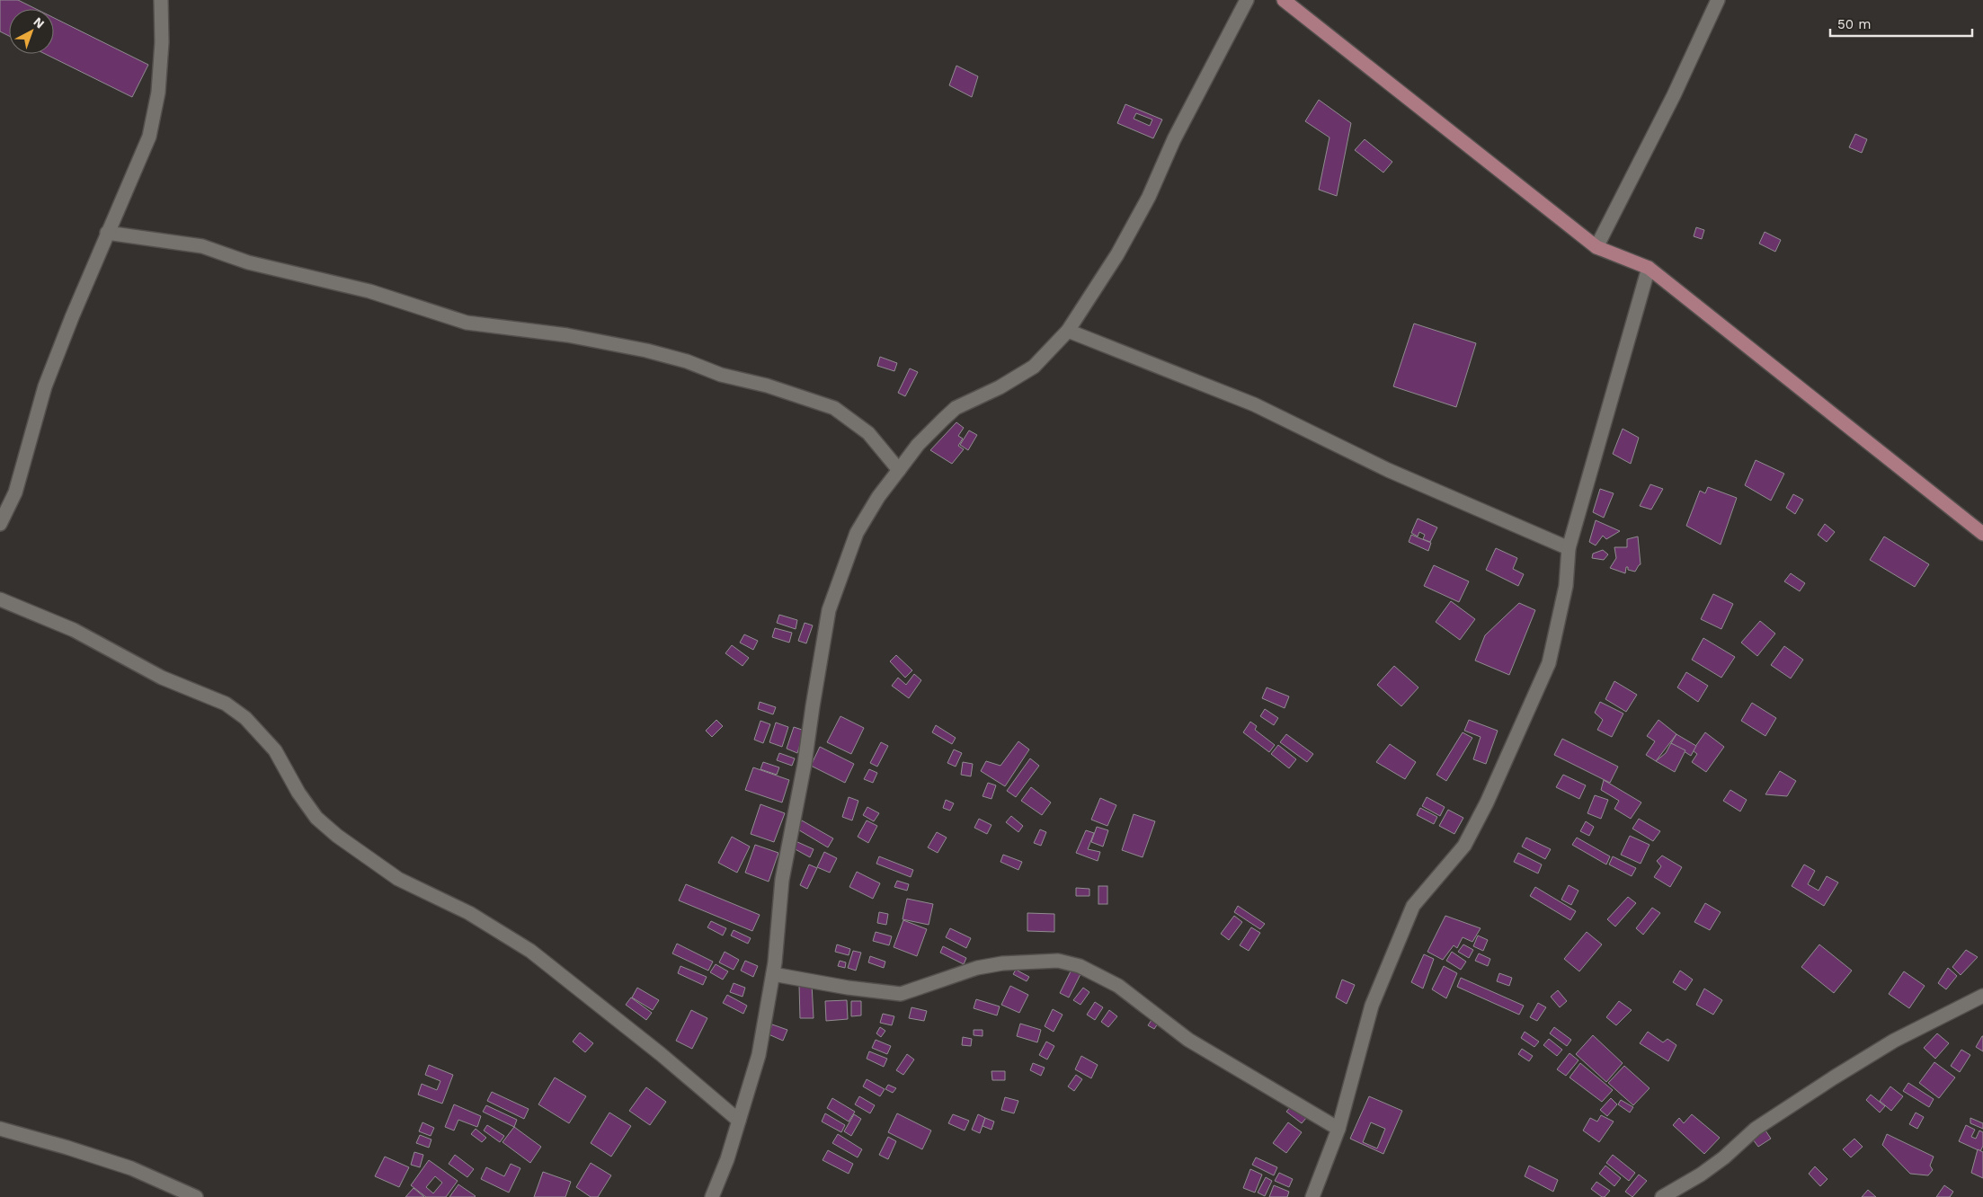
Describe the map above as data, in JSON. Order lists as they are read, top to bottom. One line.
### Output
{"scale_bar":"50 m","north":"top right"}
